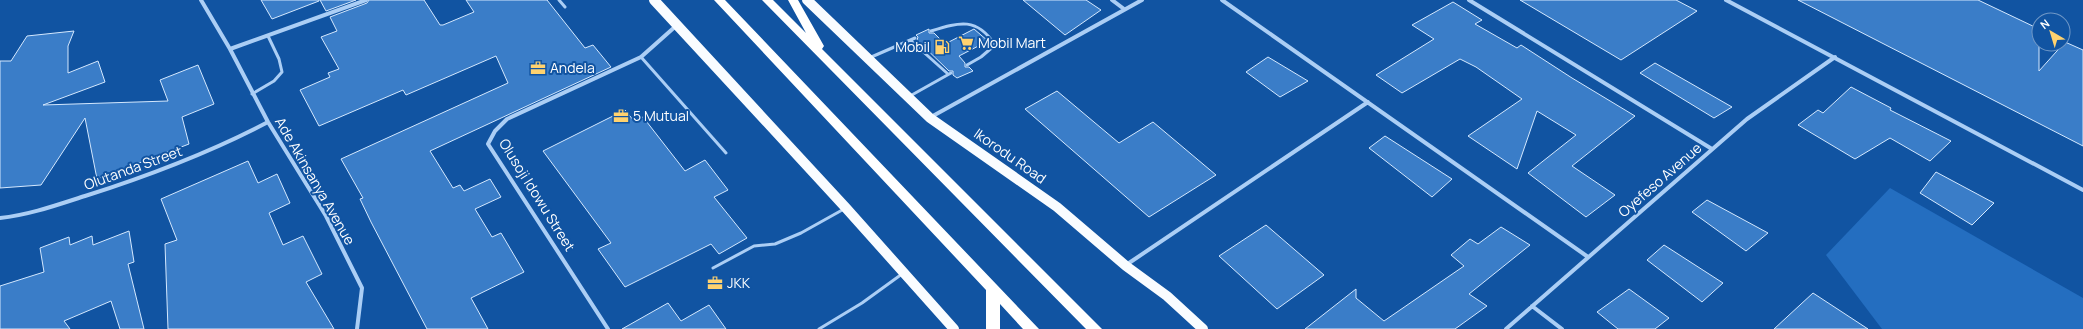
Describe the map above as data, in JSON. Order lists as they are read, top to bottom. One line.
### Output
{"streets":{"main road":["Ikorodu Road"],"street":["Olutanda Street","Oyefeso Avenue","Ade Akinsanya Avenue","Olusoji Idowu Street"]},"crossings":[["Olutanda Street","Ade Akinsanya Avenue"]],"places":{"supermarket":["Mobil Mart"],"fuel station":["Mobil"],"office":["Andela","5 Mutual","JKK"]},"north":"top left"}
